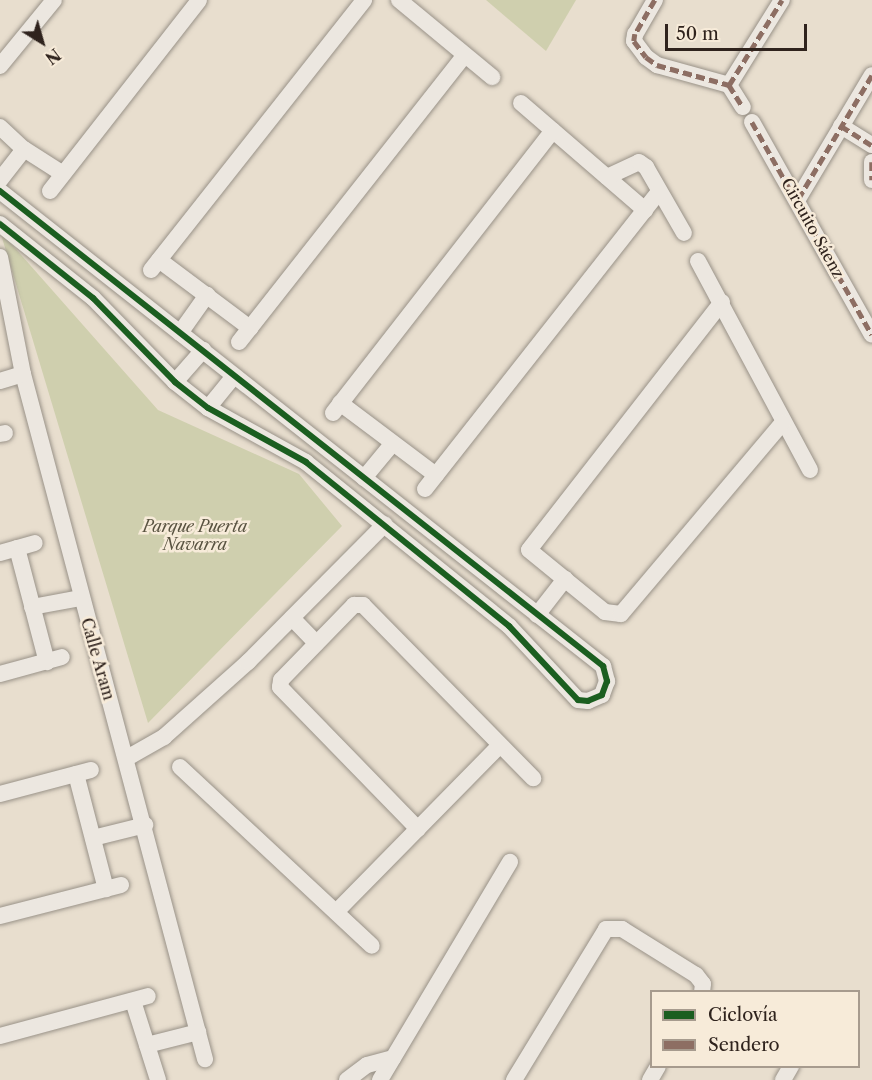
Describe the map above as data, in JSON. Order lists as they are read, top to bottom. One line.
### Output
{"streets":{"street":["Circuito Sáenz","Calle Aram"]},"parks":["Parque Puerta Navarra"],"legend":["Ciclovía","Sendero"],"scale_bar":"50 m","north":"bottom right"}
